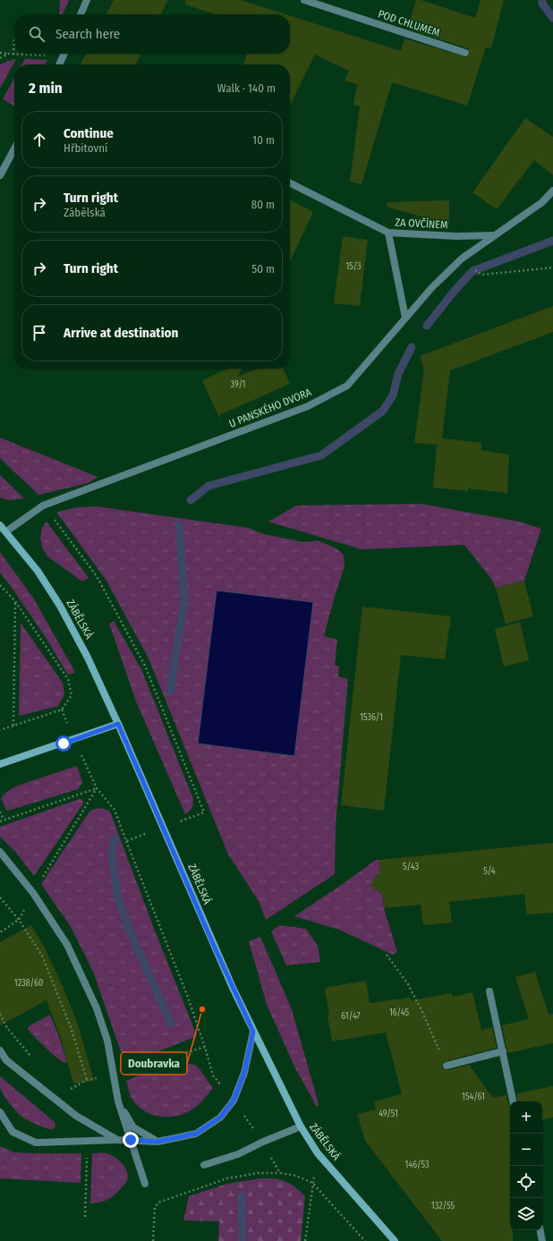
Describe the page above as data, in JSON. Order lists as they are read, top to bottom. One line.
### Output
{"streets":{"main road":["ZÁBĚLSKÁ"],"street":["POD CHLUMEM","ZA OVČÍNEM","U PANSKÉHO DVORA"]},"crossings":[["ZA OVČÍNEM","U PANSKÉHO DVORA"],["U PANSKÉHO DVORA","ZÁBĚLSKÁ"]],"places":["Doubravka"],"house_numbers":["15/3","39/1","1536/1","5/43","5/4","1238/60","16/45","61/47","154/61","49/51","146/53","132/55"],"page":{"search":"Search here","heading":["2 min","Walk · 140 m"],"list":[["Continue","Hřbitovní","10 m"],["Turn right","Zábělská","80 m"],["Turn right","50 m"],"Arrive at destination"],"map_buttons":["+","−"]}}
